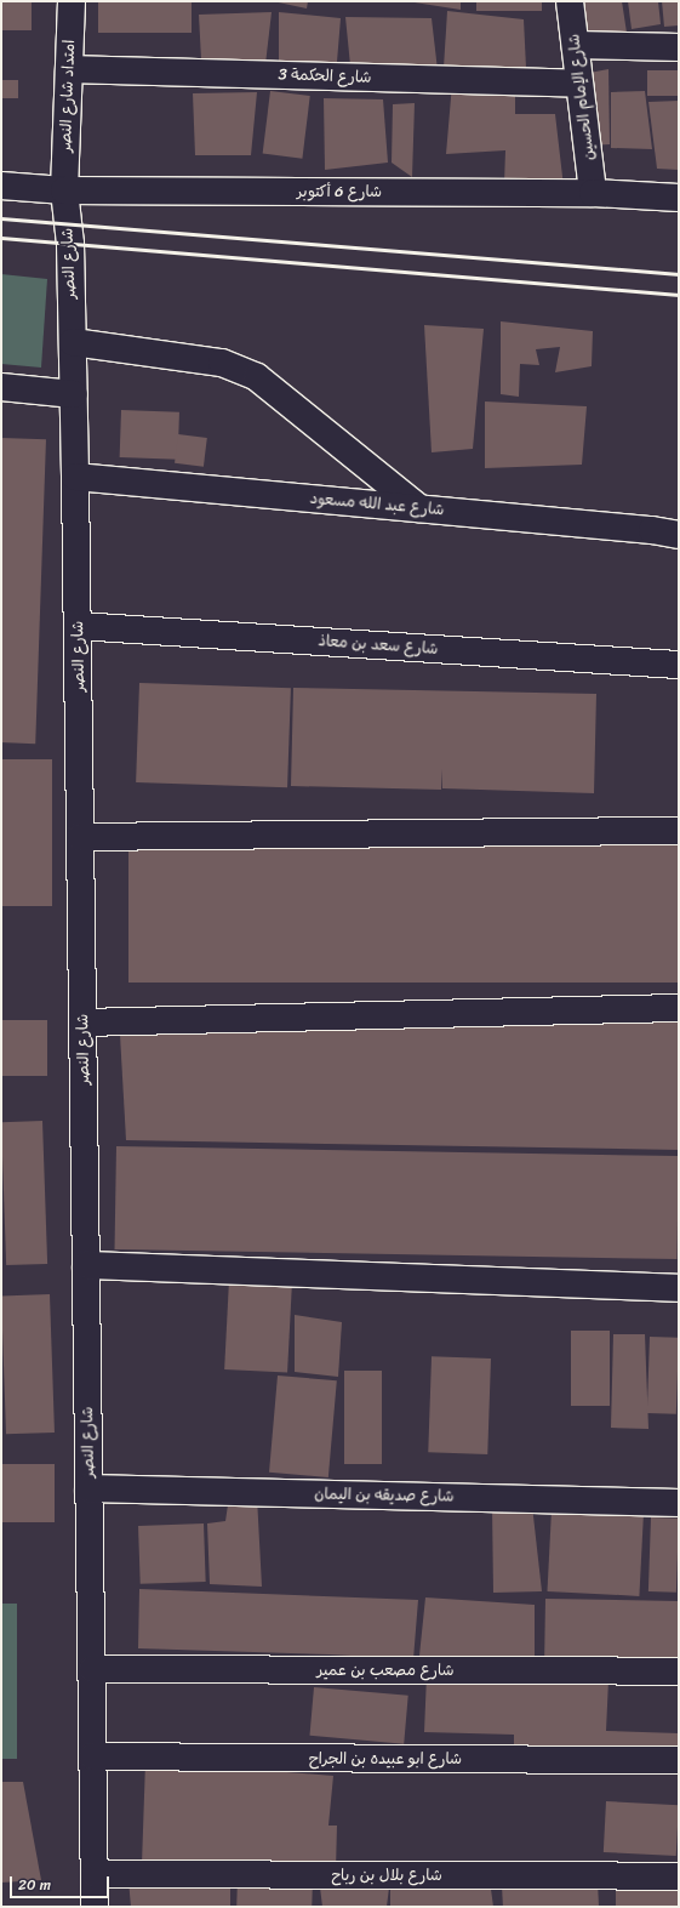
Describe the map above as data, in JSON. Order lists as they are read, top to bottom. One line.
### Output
{"streets":{"street":["شارع الحكمة 3","امتداد شارع النصر","شارع الإمام الحسين","شارع 6 أكتوبر","شارع النصر","شارع عبد الله مسعود","شارع سعد بن معاذ","شارع صديقه بن اليمان","شارع مصعب بن عمير","شارع ابو عبيده بن الجراح","شارع بلال بن رباح"]},"crossings":[["شارع الحكمة 3","امتداد شارع النصر"],["شارع الحكمة 3","شارع الإمام الحسين"],["امتداد شارع النصر","شارع 6 أكتوبر"],["امتداد شارع النصر","شارع النصر"],["شارع الإمام الحسين","شارع 6 أكتوبر"],["شارع 6 أكتوبر","شارع النصر"],["شارع النصر","شارع عبد الله مسعود"],["شارع النصر","شارع سعد بن معاذ"],["شارع النصر","شارع صديقه بن اليمان"],["شارع النصر","شارع مصعب بن عمير"],["شارع النصر","شارع ابو عبيده بن الجراح"],["شارع النصر","شارع بلال بن رباح"]],"scale_bar":"20 m"}
